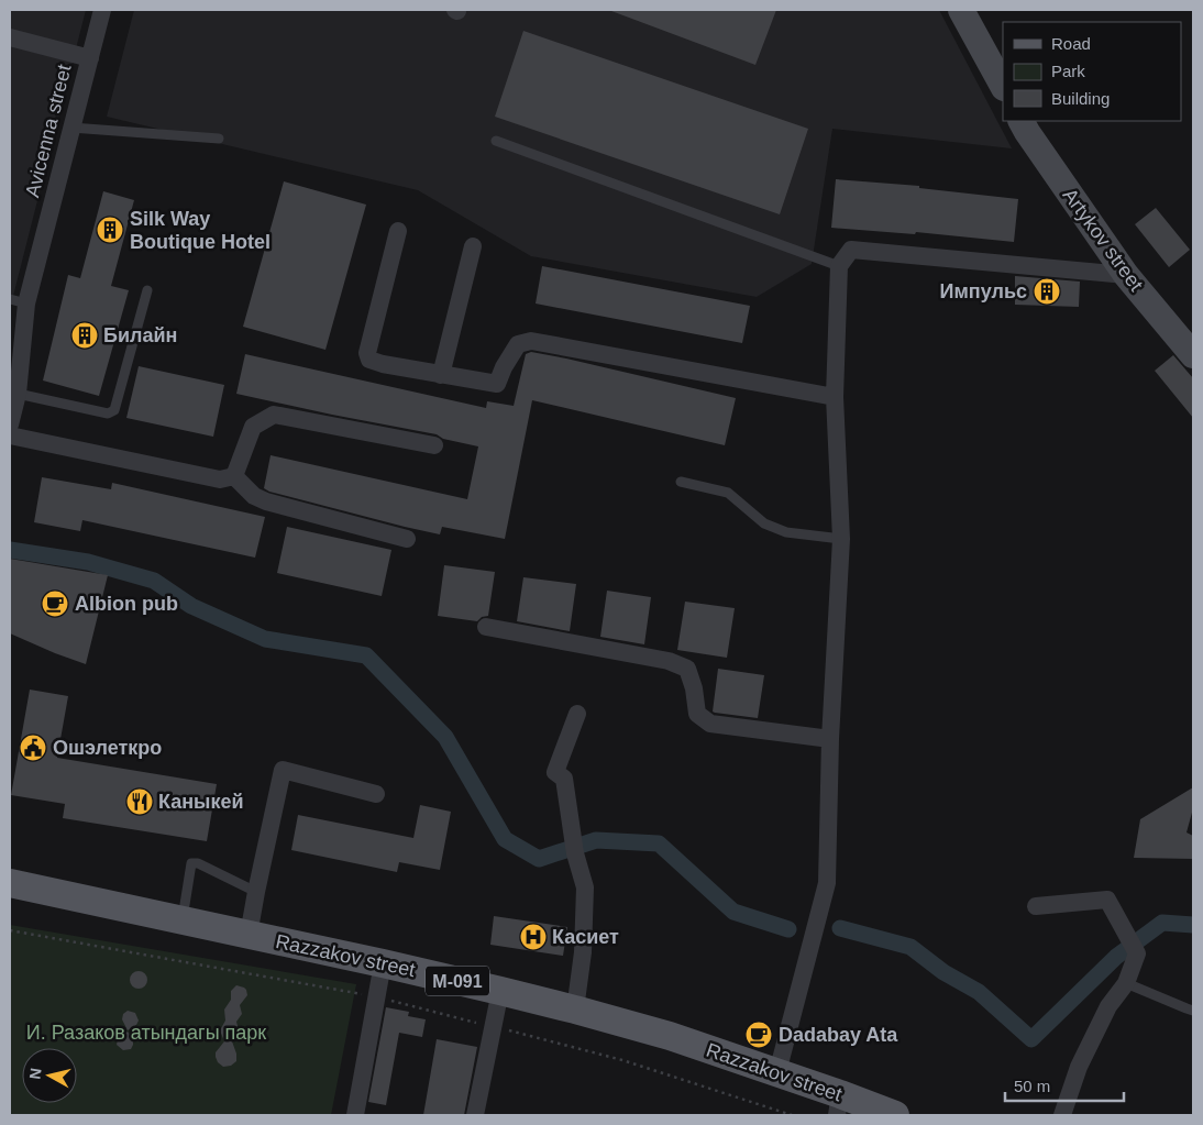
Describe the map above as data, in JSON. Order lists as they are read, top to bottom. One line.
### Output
{"streets":{"main road":["Artykov street","Razzakov street","М-091"],"street":["Avicenna street"]},"parks":["И. Разаков атындагы парк"],"places":{"building":["Silk Way Boutique Hotel","Импульс","Билайн"],"cafe":["Albion pub","Dadabay Ata"],"public building":["Ошэлеткро"],"restaurant":["Каныкей"],"hospital":["Касиет"]},"legend":["Road","Park","Building"],"scale_bar":"50 m","north":"left"}
